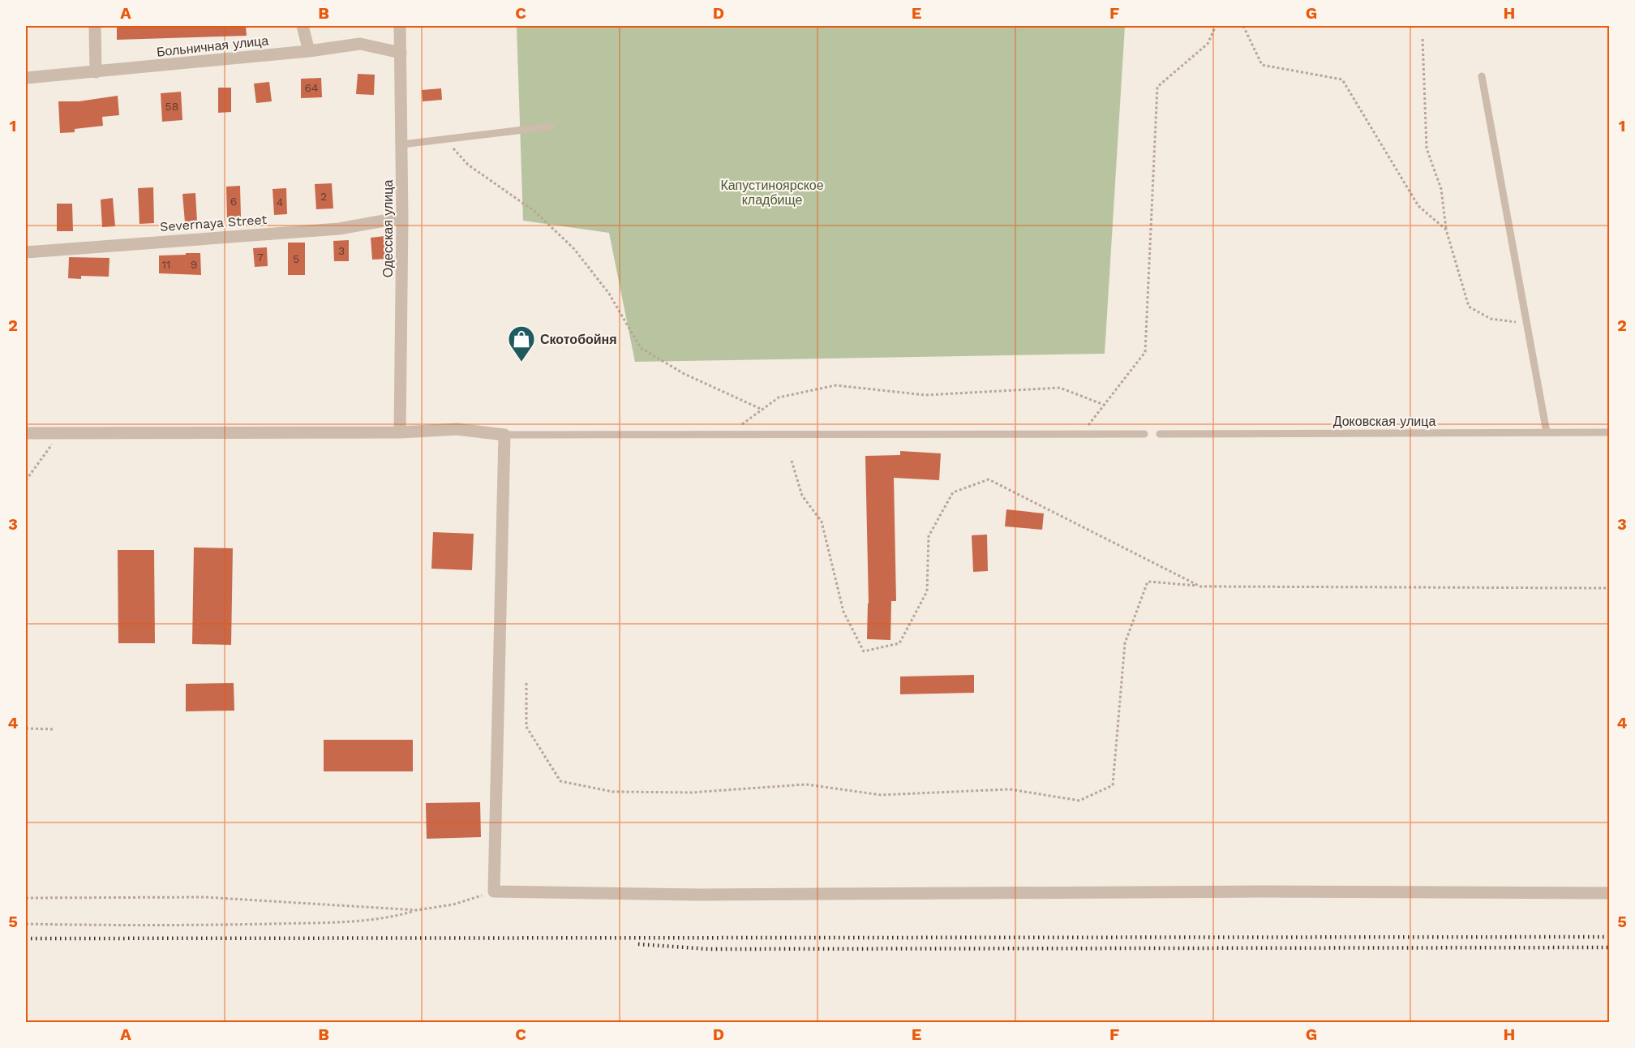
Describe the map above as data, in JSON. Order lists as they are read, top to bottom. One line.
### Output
{"streets":{"street":["Больничная улица","Severnaya Street","Одесская улица"],"lane":["Доковская улица"]},"crossings":[["Больничная улица","Одесская улица"],["Severnaya Street","Одесская улица"]],"parks":["Капустиноярское кладбище"],"places":{"shop":["Скотобойня"]},"house_numbers":["64","58","2","6","4","3","7","5","11","9"],"grid":{"columns":["A","B","C","D","E","F","G","H"],"rows":["1","2","3","4","5"]}}
